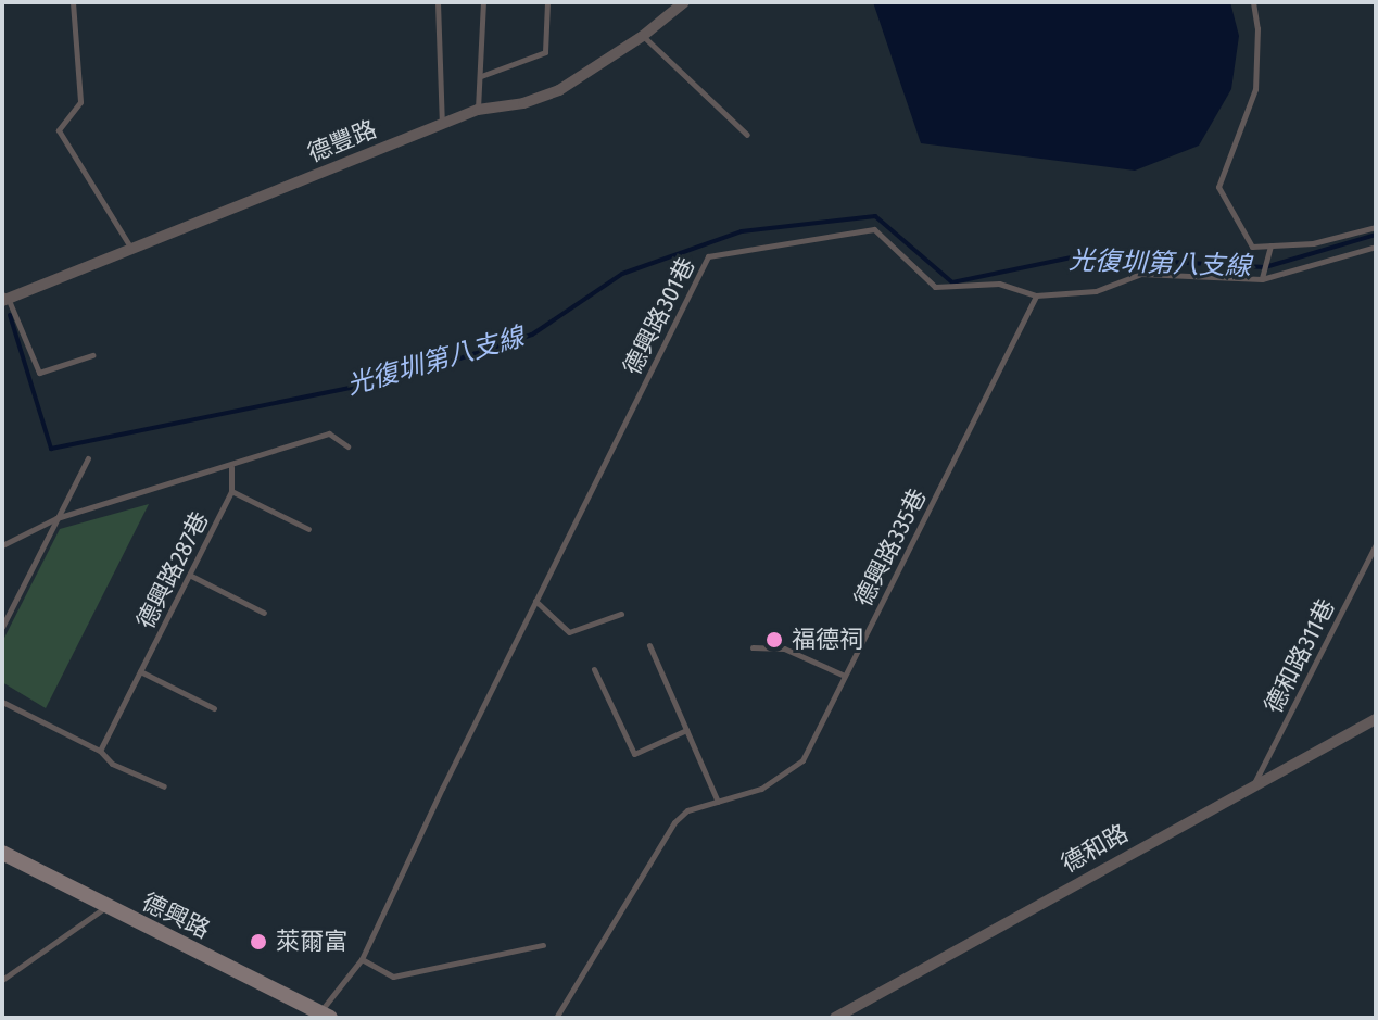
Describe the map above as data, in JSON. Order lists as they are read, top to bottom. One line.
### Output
{"streets":{"main road":["德興路"],"street":["德豐路","德和路"],"lane":["德興路301巷","德興路335巷","德興路287巷","德和路311巷"]},"crossings":[["德興路301巷","德興路335巷"],["德興路301巷","德興路"],["德和路311巷","德和路"]],"water":["光復圳第八支線"],"places":["福德祠","萊爾富"]}
